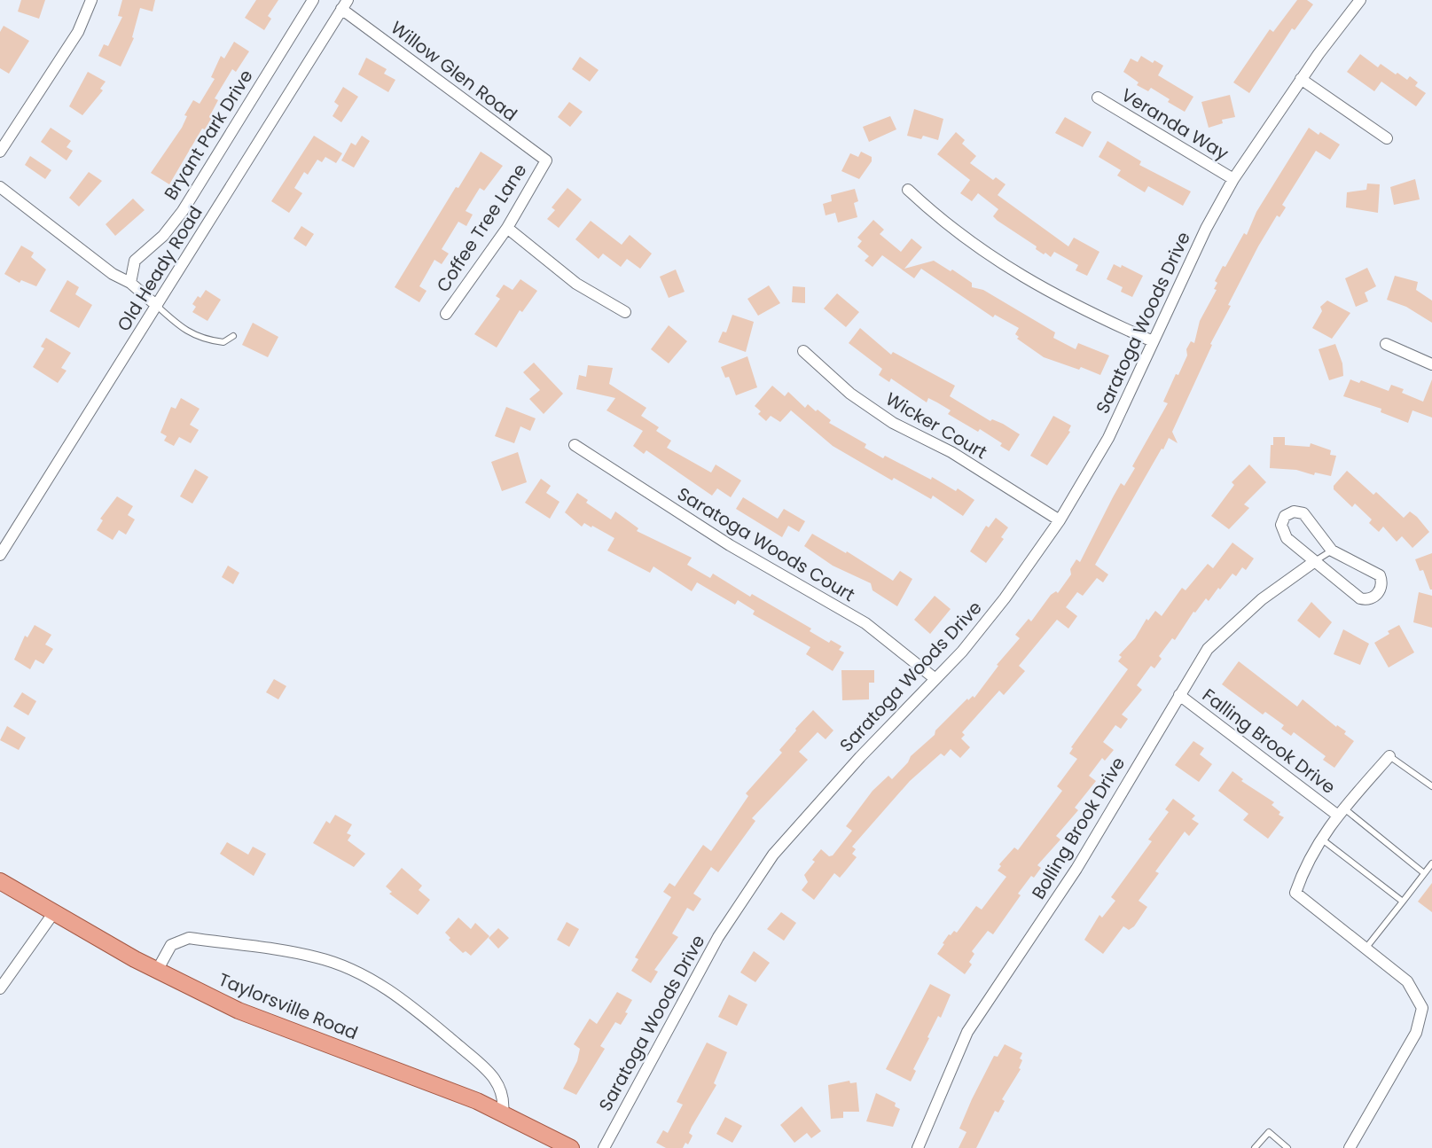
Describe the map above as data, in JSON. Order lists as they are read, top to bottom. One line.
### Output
{"streets":{"main road":["Taylorsville Road"],"street":["Willow Glen Road","Veranda Way","Bryant Park Drive","Coffee Tree Lane","Old Heady Road","Saratoga Woods Drive","Wicker Court","Saratoga Woods Court","Falling Brook Drive","Bolling Brook Drive"]},"crossings":[["Willow Glen Road","Coffee Tree Lane"],["Willow Glen Road","Old Heady Road"],["Veranda Way","Saratoga Woods Drive"],["Saratoga Woods Drive","Wicker Court"],["Saratoga Woods Drive","Saratoga Woods Court"],["Falling Brook Drive","Bolling Brook Drive"]]}
